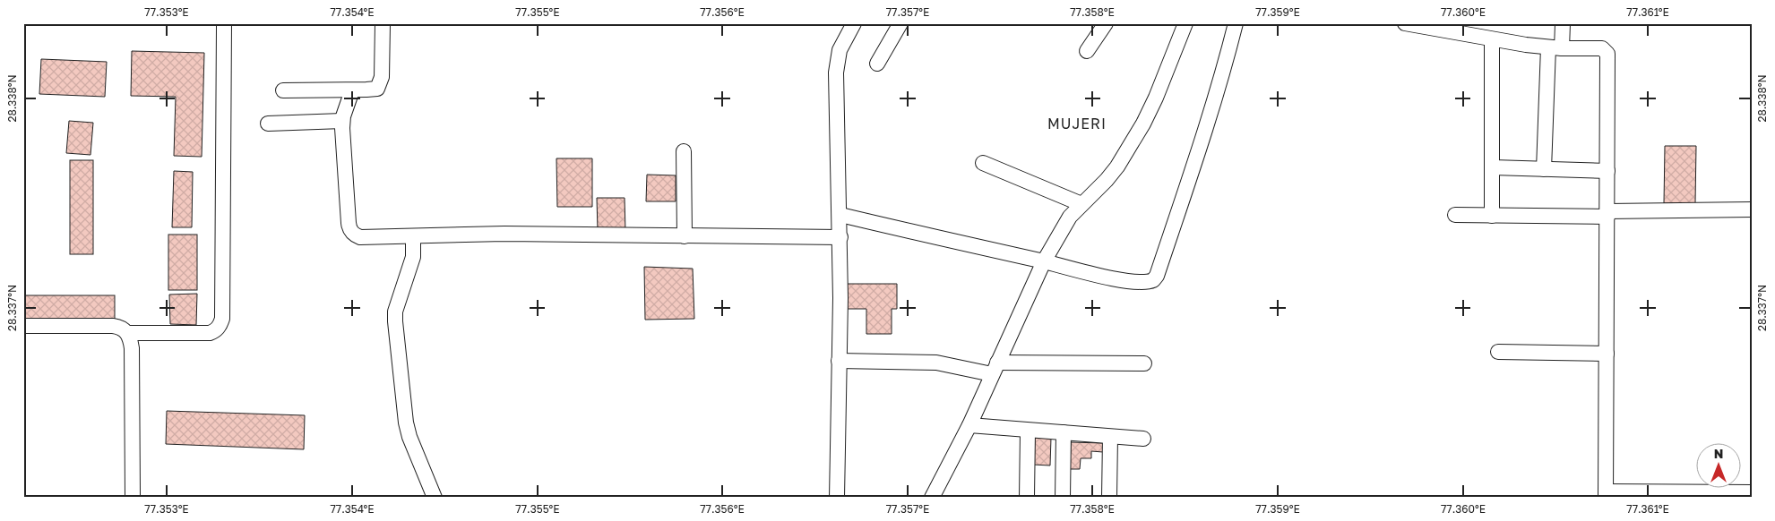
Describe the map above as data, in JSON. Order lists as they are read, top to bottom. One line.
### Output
{"districts":["MUJERI"],"north":"top","coordinates":["77.353°E","77.354°E","77.355°E","77.356°E","77.357°E","77.358°E","77.359°E","77.360°E","77.361°E","28.338°N","28.337°N"]}
